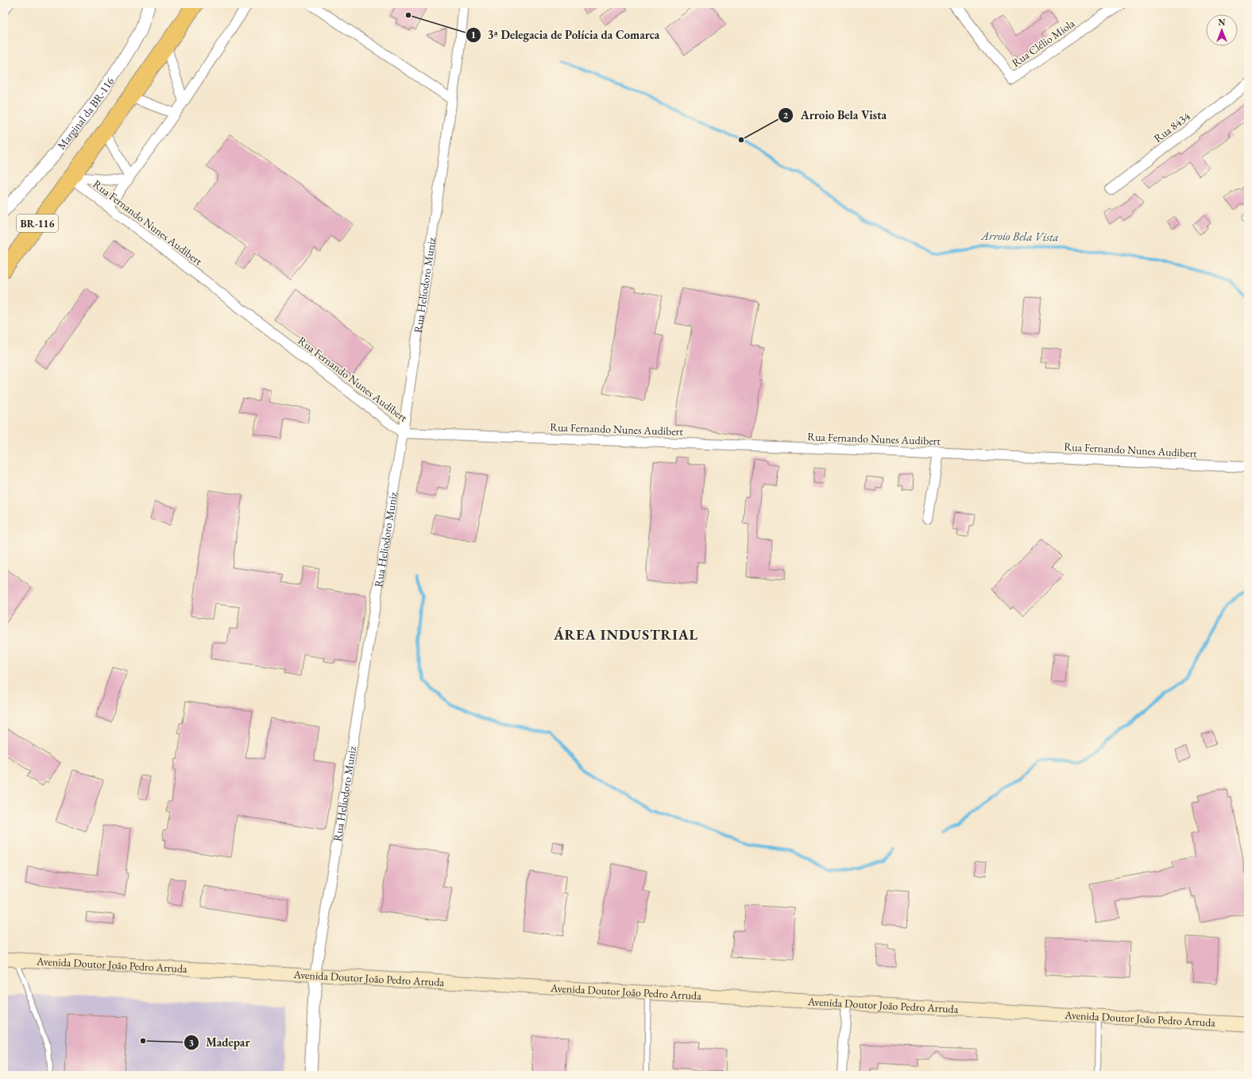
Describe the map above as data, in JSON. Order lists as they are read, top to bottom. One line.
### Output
{"streets":{"highway":["BR-116"],"main road":["Avenida Doutor João Pedro Arruda"],"street":["Rua Clélio Miola","Marginal da BR-116","Rua 8434","Rua Fernando Nunes Audibert","Rua Heliodoro Muniz"]},"crossings":[["Rua Fernando Nunes Audibert","BR-116"],["Rua Fernando Nunes Audibert","Rua Heliodoro Muniz"],["Rua Heliodoro Muniz","Avenida Doutor João Pedro Arruda"]],"districts":["ÁREA INDUSTRIAL"],"water":["Arroio Bela Vista"],"places":["3ª Delegacia de Polícia da Comarca","Arroio Bela Vista","Madepar"],"north":"top"}
